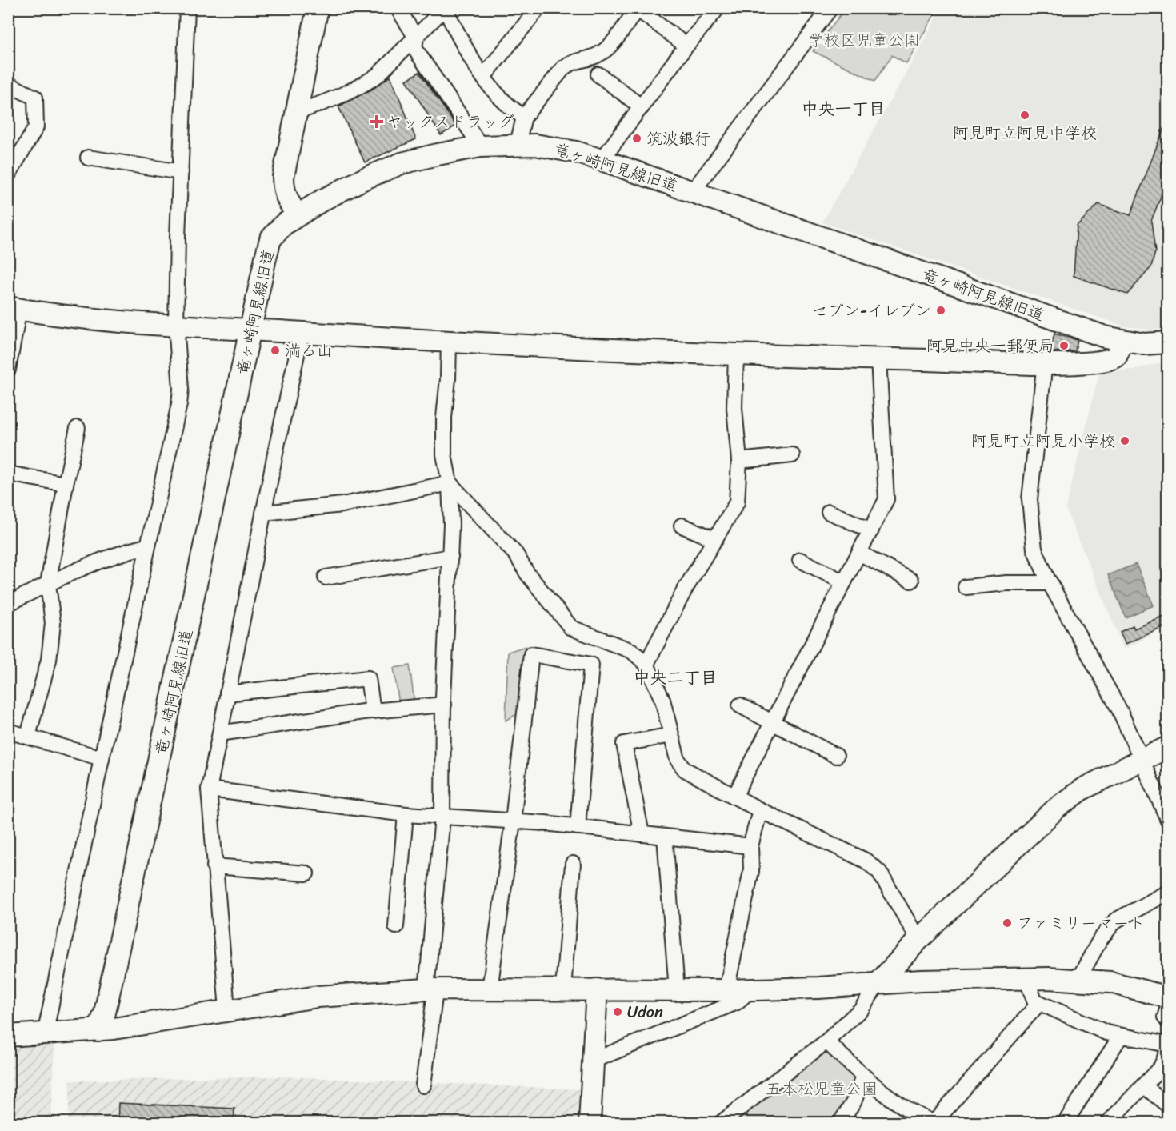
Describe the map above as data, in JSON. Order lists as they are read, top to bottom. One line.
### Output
{"streets":{"street":["竜ヶ崎阿見線旧道"]},"districts":["中央一丁目","中央二丁目"],"parks":["学校区児童公園","五本松児童公園"],"places":{"other":["阿見町立阿見中学校","筑波銀行","セブン-イレブン","阿見中央一郵便局","満る山","阿見町立阿見小学校","ファミリーマート","Udon"],"health":["ヤックスドラッグ"]}}
